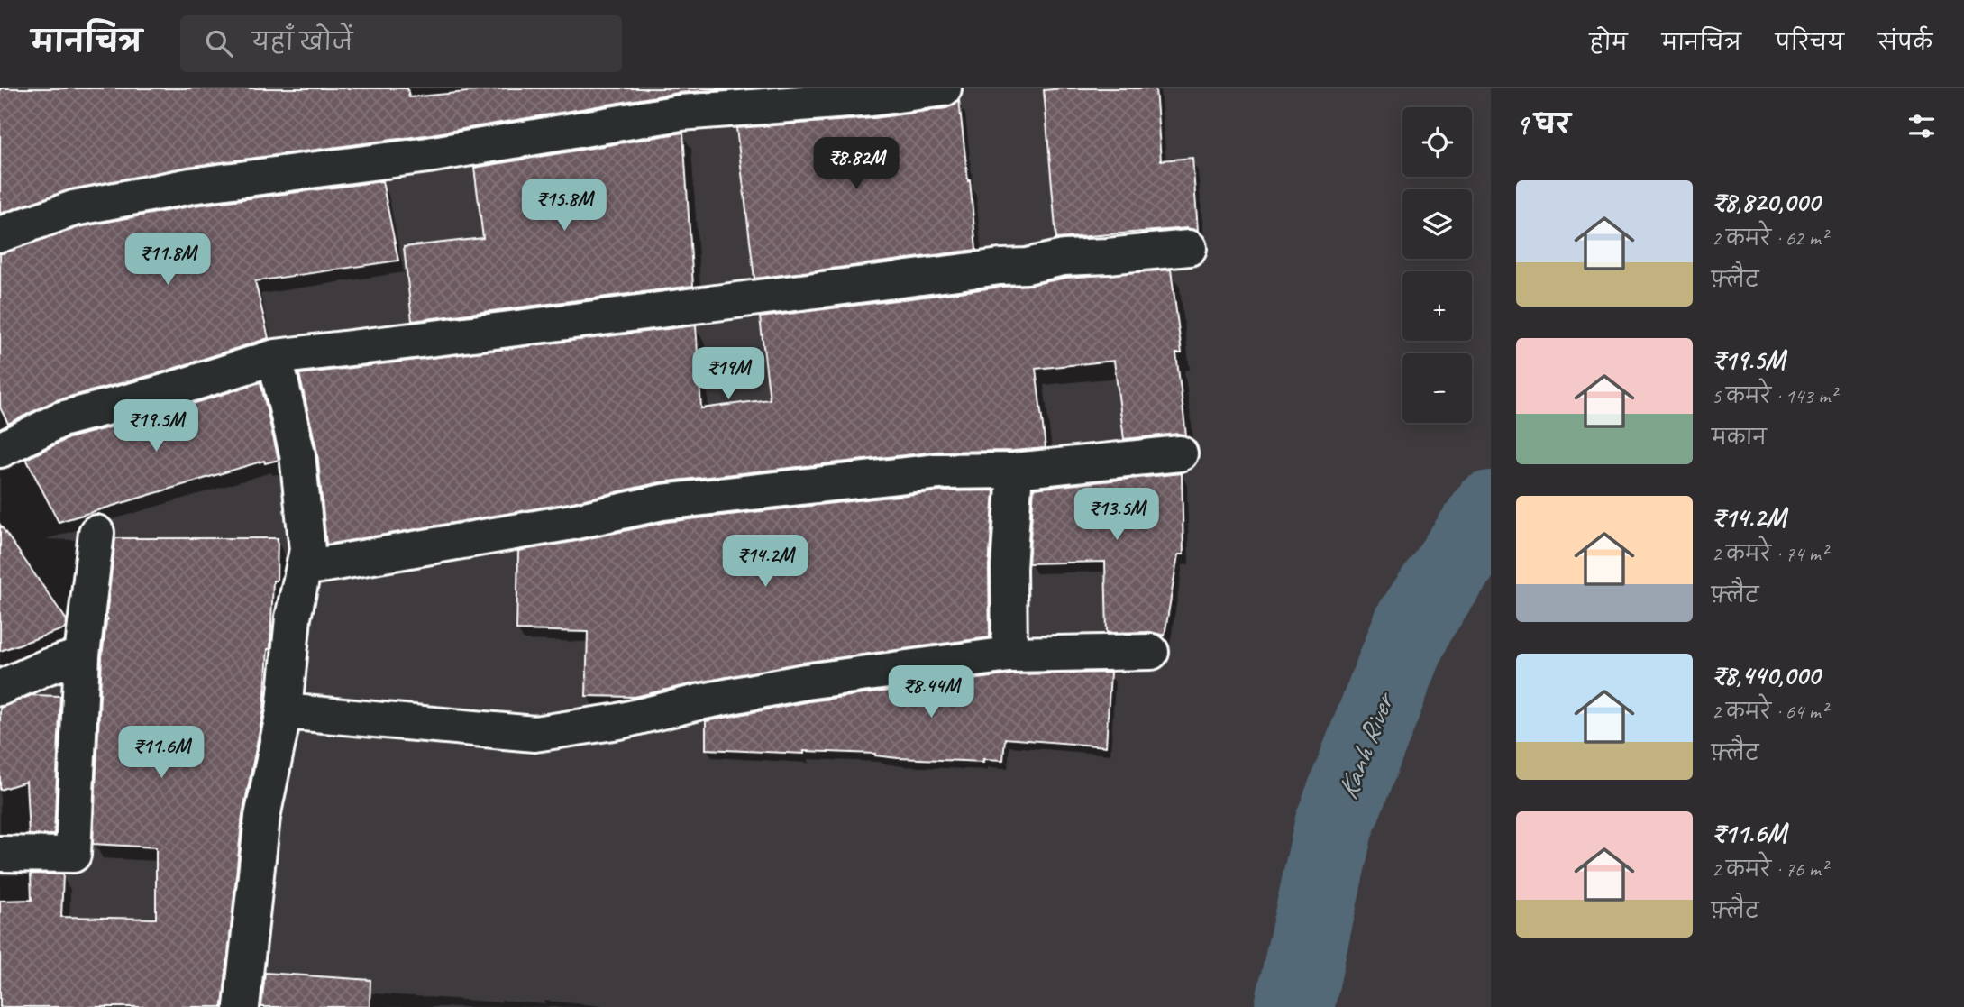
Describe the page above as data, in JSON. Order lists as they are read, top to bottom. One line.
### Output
{"water":["Kanh River"],"page":{"header":"मानचित्र","search":"यहाँ खोजें","nav":["होम","मानचित्र","परिचय","संपर्क"],"heading":"9 घर","map_buttons":["+","−"],"price":["₹8.82M","₹15.8M","₹11.8M","₹19M","₹19.5M","₹13.5M","₹14.2M","₹8.44M","₹11.6M"],"list":[{"name":"₹8,820,000","note":"2 कमरे · 62 m² · फ़्लैट"},{"name":"₹19.5M","note":"5 कमरे · 143 m² · मकान"},{"name":"₹14.2M","note":"2 कमरे · 74 m² · फ़्लैट"},{"name":"₹8,440,000","note":"2 कमरे · 64 m² · फ़्लैट"},{"name":"₹11.6M","note":"2 कमरे · 76 m² · फ़्लैट"}]}}
